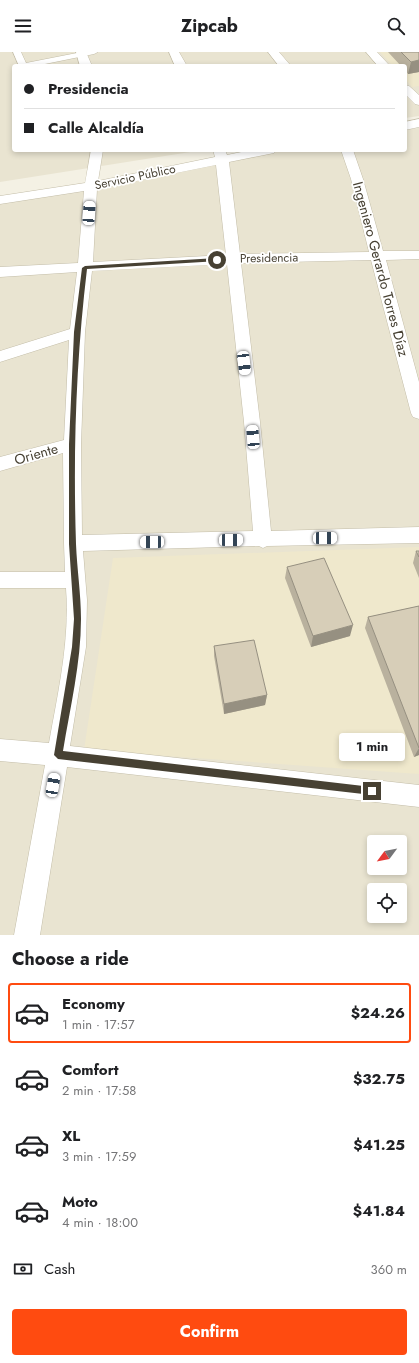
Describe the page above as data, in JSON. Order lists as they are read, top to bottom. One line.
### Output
{"streets":{"street":["Servicio Público","Presidencia","Ingeniero Gerardo Torres Díaz","Oriente"]},"crossings":[["Presidencia","Ingeniero Gerardo Torres Díaz"]],"north":"bottom left","page":{"header":"Zipcab","banner":["Presidencia","Calle Alcaldía"],"bubble":"1 min","heading":"Choose a ride","list":[{"name":"Economy","note":"1 min · 17:57","value":"$24.26"},{"name":"Comfort","note":"2 min · 17:58","value":"$32.75"},{"name":"XL","note":"3 min · 17:59","value":"$41.25"},{"name":"Moto","note":"4 min · 18:00","value":"$41.84"}],"pay":["Cash","360 m"],"buttons":"Confirm"}}
